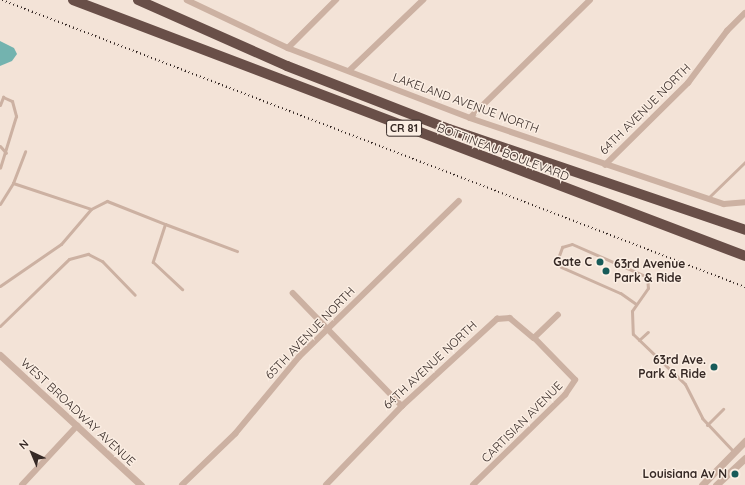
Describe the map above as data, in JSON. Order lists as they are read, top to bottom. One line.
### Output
{"streets":{"highway":["CR 81","BOTTINEAU BOULEVARD"],"street":["LAKELAND AVENUE NORTH","64TH AVENUE NORTH","65TH AVENUE NORTH","WEST BROADWAY AVENUE","CARTISIAN AVENUE"]},"crossings":[["LAKELAND AVENUE NORTH","64TH AVENUE NORTH"],["64TH AVENUE NORTH","CARTISIAN AVENUE"]],"places":["Gate C","63rd Avenue Park & Ride","63rd Ave. Park & Ride","Louisiana Av N"],"north":"top left"}
